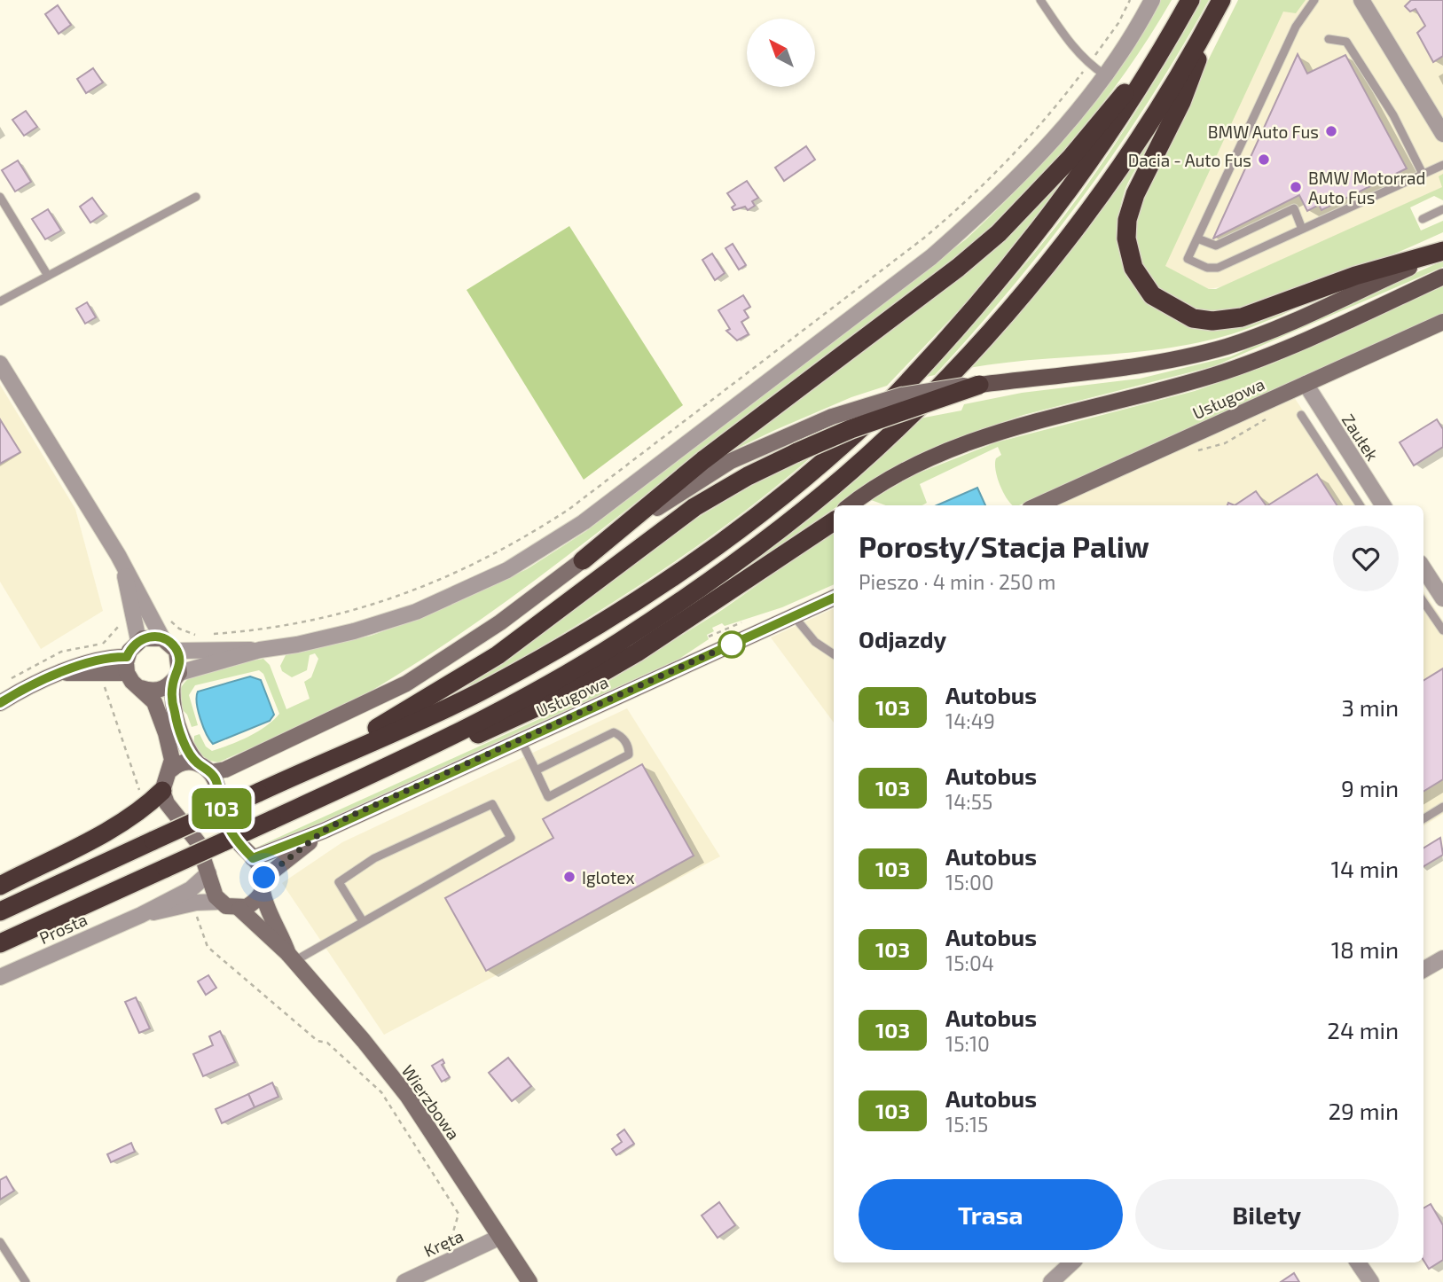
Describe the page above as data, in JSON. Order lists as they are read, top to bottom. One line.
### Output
{"streets":{"street":["Usługowa","Zaułek","Prosta","Wierzbowa","Kręta"]},"crossings":[["Usługowa","Zaułek"],["Wierzbowa","Kręta"]],"places":["BMW Auto Fus","Dacia - Auto Fus","BMW Motorrad Auto Fus","Iglotex"],"lines":["bus line 103"],"north":"top left","page":{"on_map":"103","heading":[["Porosły/Stacja Paliw","Pieszo · 4 min · 250 m"],"Odjazdy"],"list":[{"mark":"103","name":"Autobus","note":"14:49","value":"3 min"},{"mark":"103","name":"Autobus","note":"14:55","value":"9 min"},{"mark":"103","name":"Autobus","note":"15:00","value":"14 min"},{"mark":"103","name":"Autobus","note":"15:04","value":"18 min"},{"mark":"103","name":"Autobus","note":"15:10","value":"24 min"},{"mark":"103","name":"Autobus","note":"15:15","value":"29 min"}],"buttons":["Trasa","Bilety"]}}
